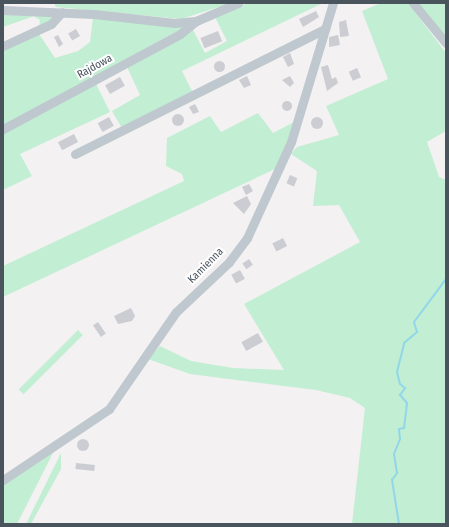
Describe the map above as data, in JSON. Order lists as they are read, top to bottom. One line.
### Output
{"streets":{"street":["Rajdowa","Kamienna"]}}
